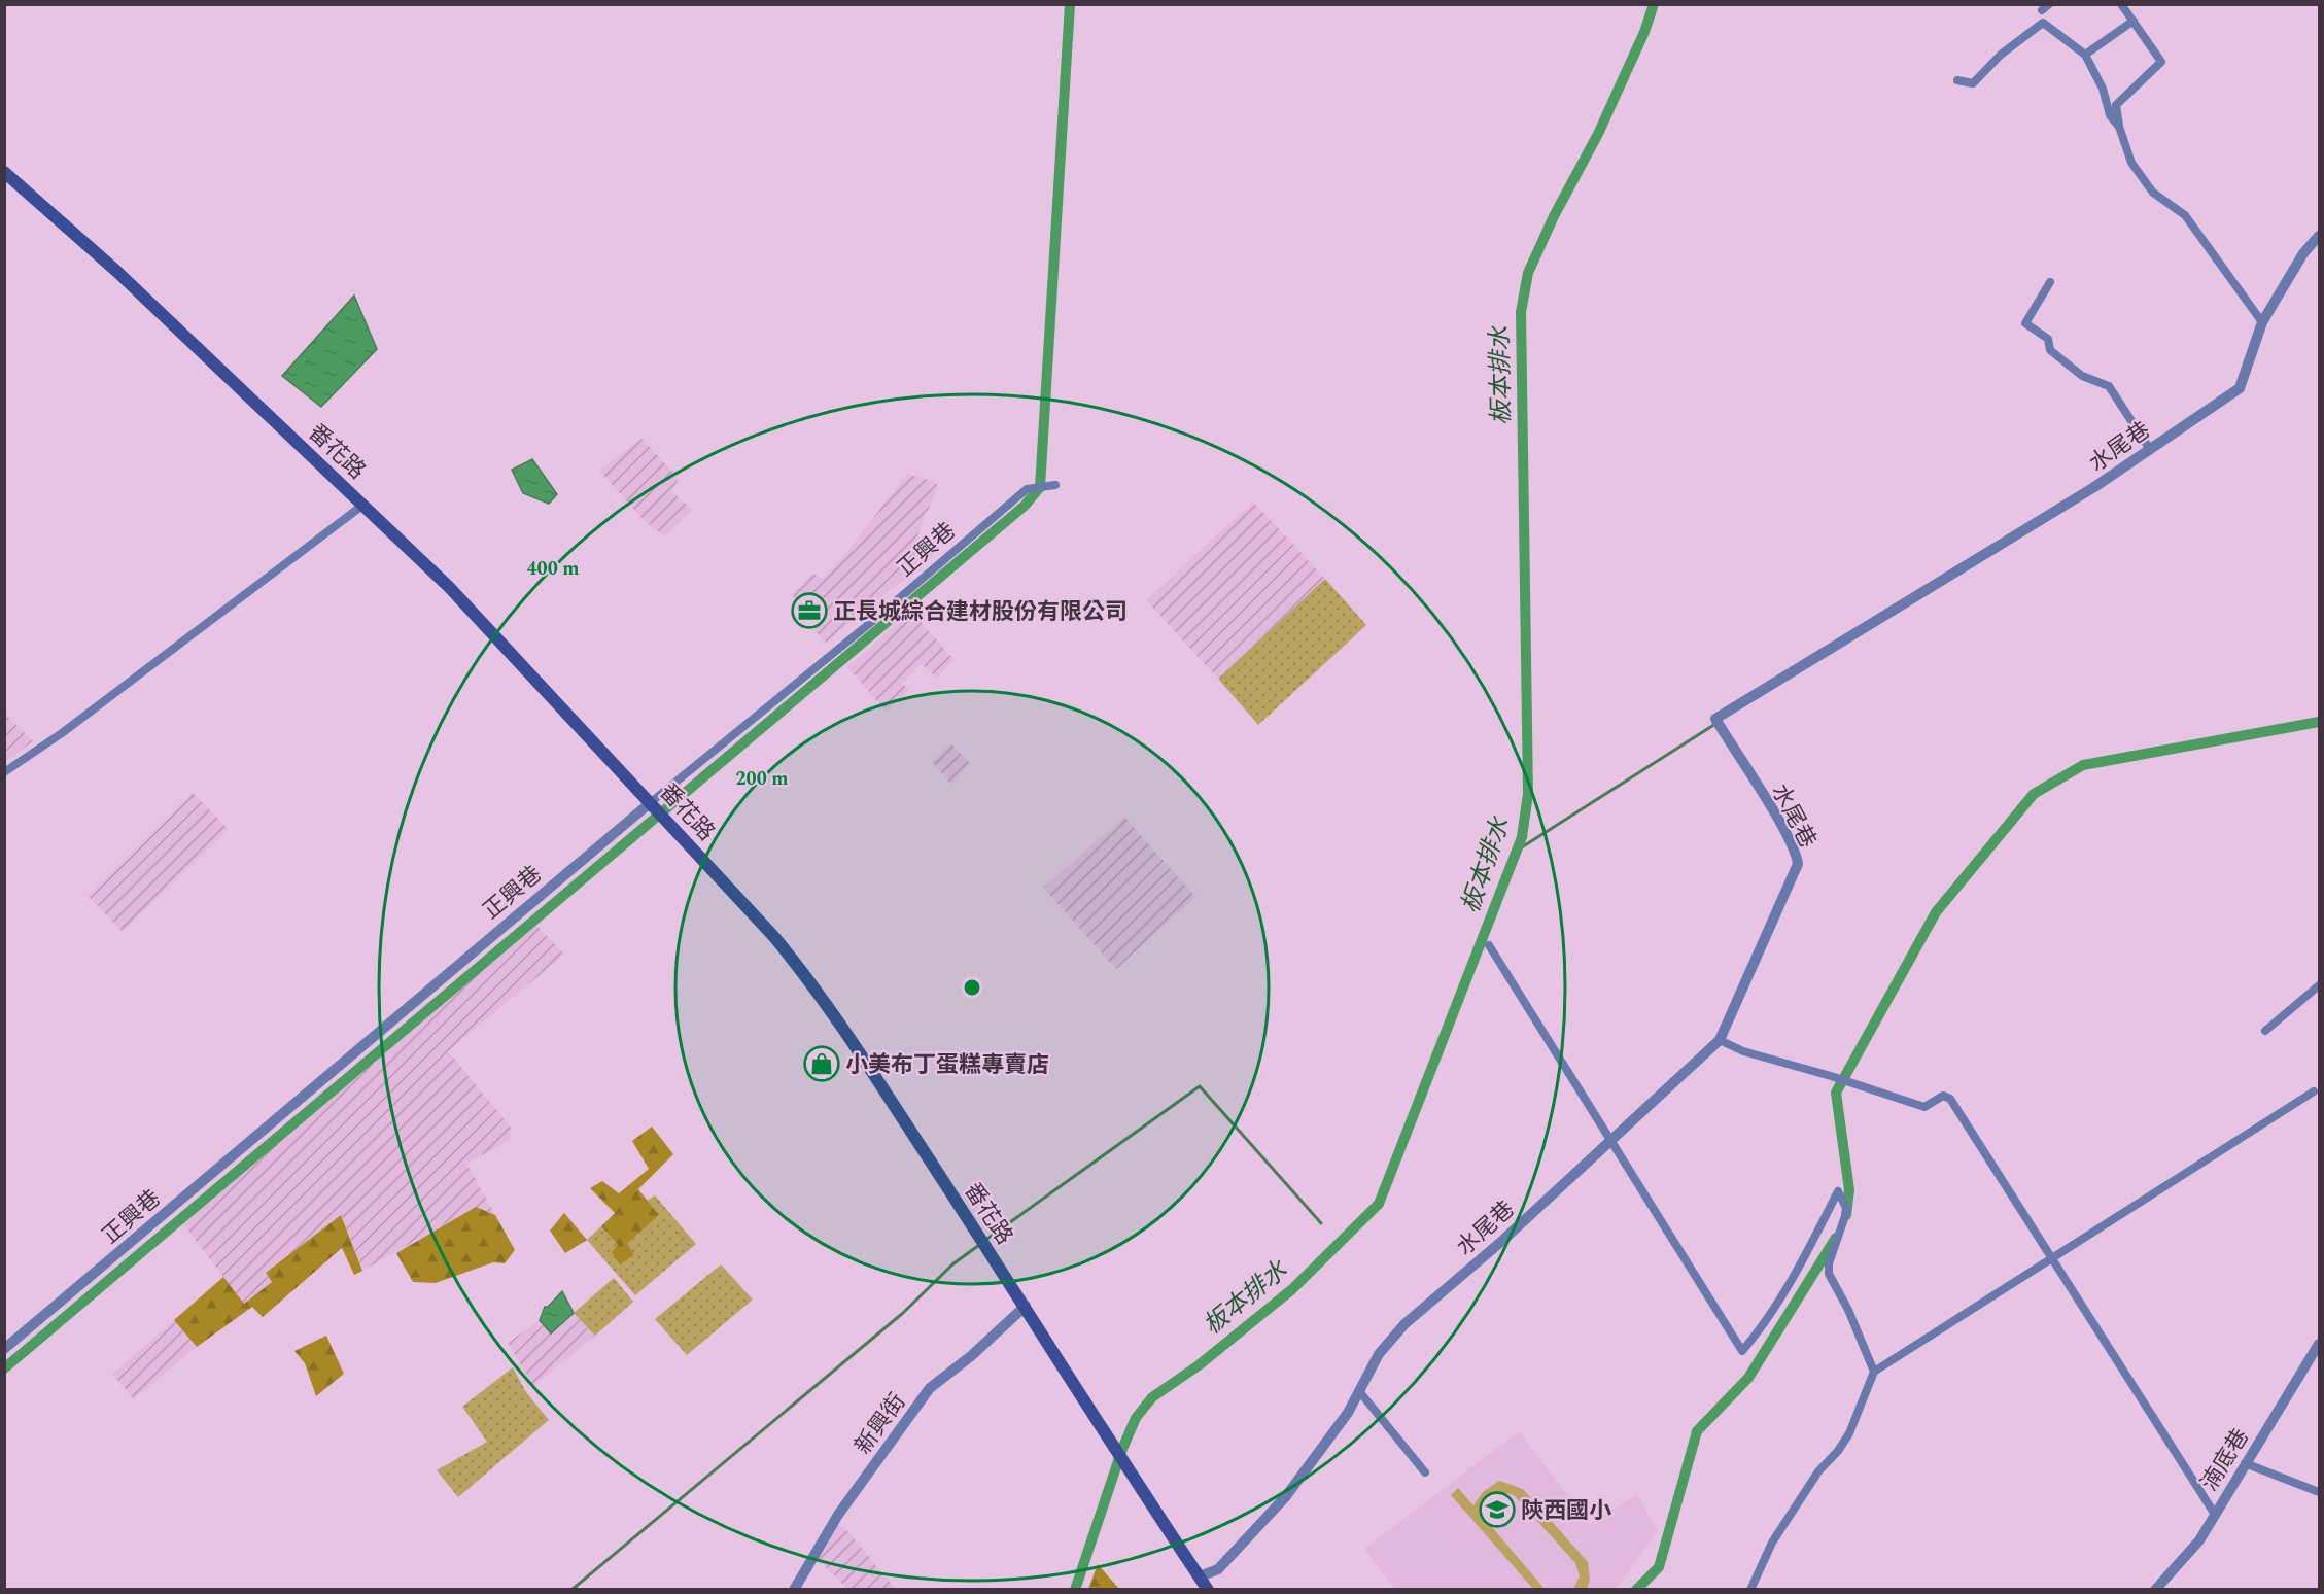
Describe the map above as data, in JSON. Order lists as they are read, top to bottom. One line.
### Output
{"streets":{"main road":["番花路"],"street":["水尾巷","正興巷","新興街","湳底巷"]},"crossings":[["水尾巷","番花路"],["番花路","正興巷"],["番花路","新興街"]],"water":["板本排水"],"places":{"office":["正長城綜合建材股份有限公司"],"shop":["小美布丁蛋糕專賣店"],"school or university":["陝西國小"]},"rings":["400 m","200 m"]}
